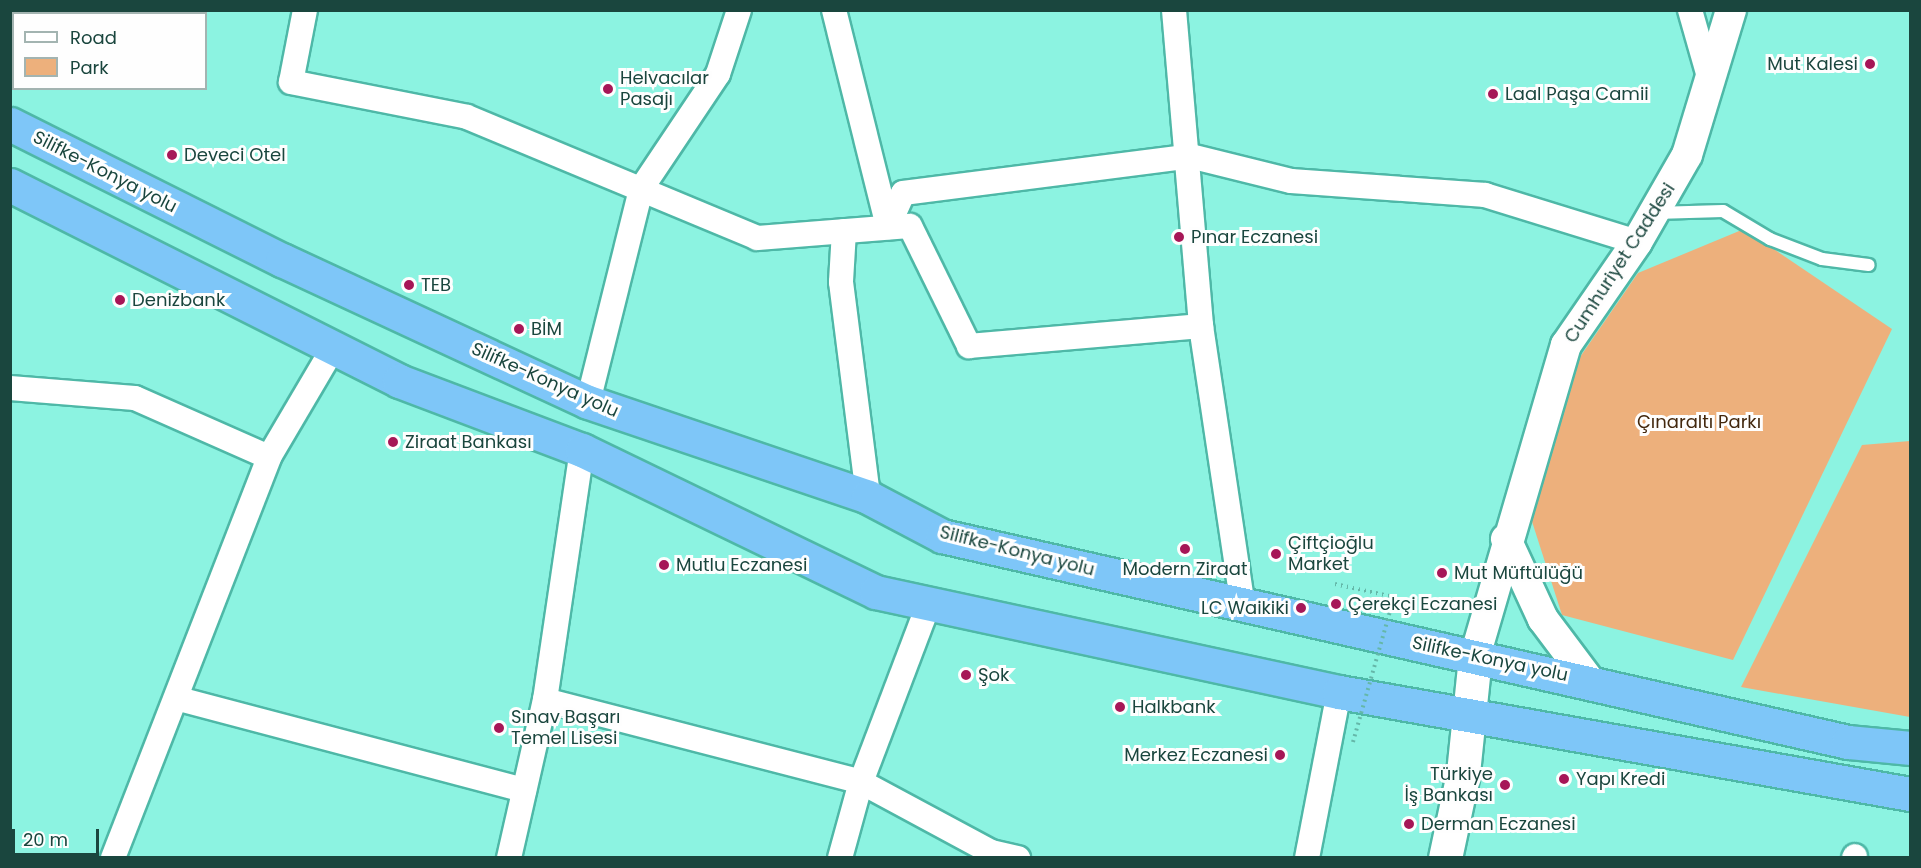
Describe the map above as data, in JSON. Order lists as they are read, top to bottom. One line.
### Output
{"streets":{"highway":["Silifke-Konya yolu"],"street":["Cumhuriyet Caddesi"]},"crossings":[["Silifke-Konya yolu","Cumhuriyet Caddesi"]],"parks":["Çınaraltı Parkı"],"places":["Mut Kalesi","Helvacılar Pasajı","Laal Paşa Camii","Deveci Otel","Pınar Eczanesi","TEB","Denizbank","BİM","Ziraat Bankası","Modern Ziraat","Çiftçioğlu Market","Mutlu Eczanesi","Mut Müftülüğü","Çerekçi Eczanesi","LC Waikiki","Şok","Halkbank","Sınav Başarı Temel Lisesi","Merkez Eczanesi","Yapı Kredi","Türkiye İş Bankası","Derman Eczanesi"],"legend":["Road","Park"],"scale_bar":"20 m"}
